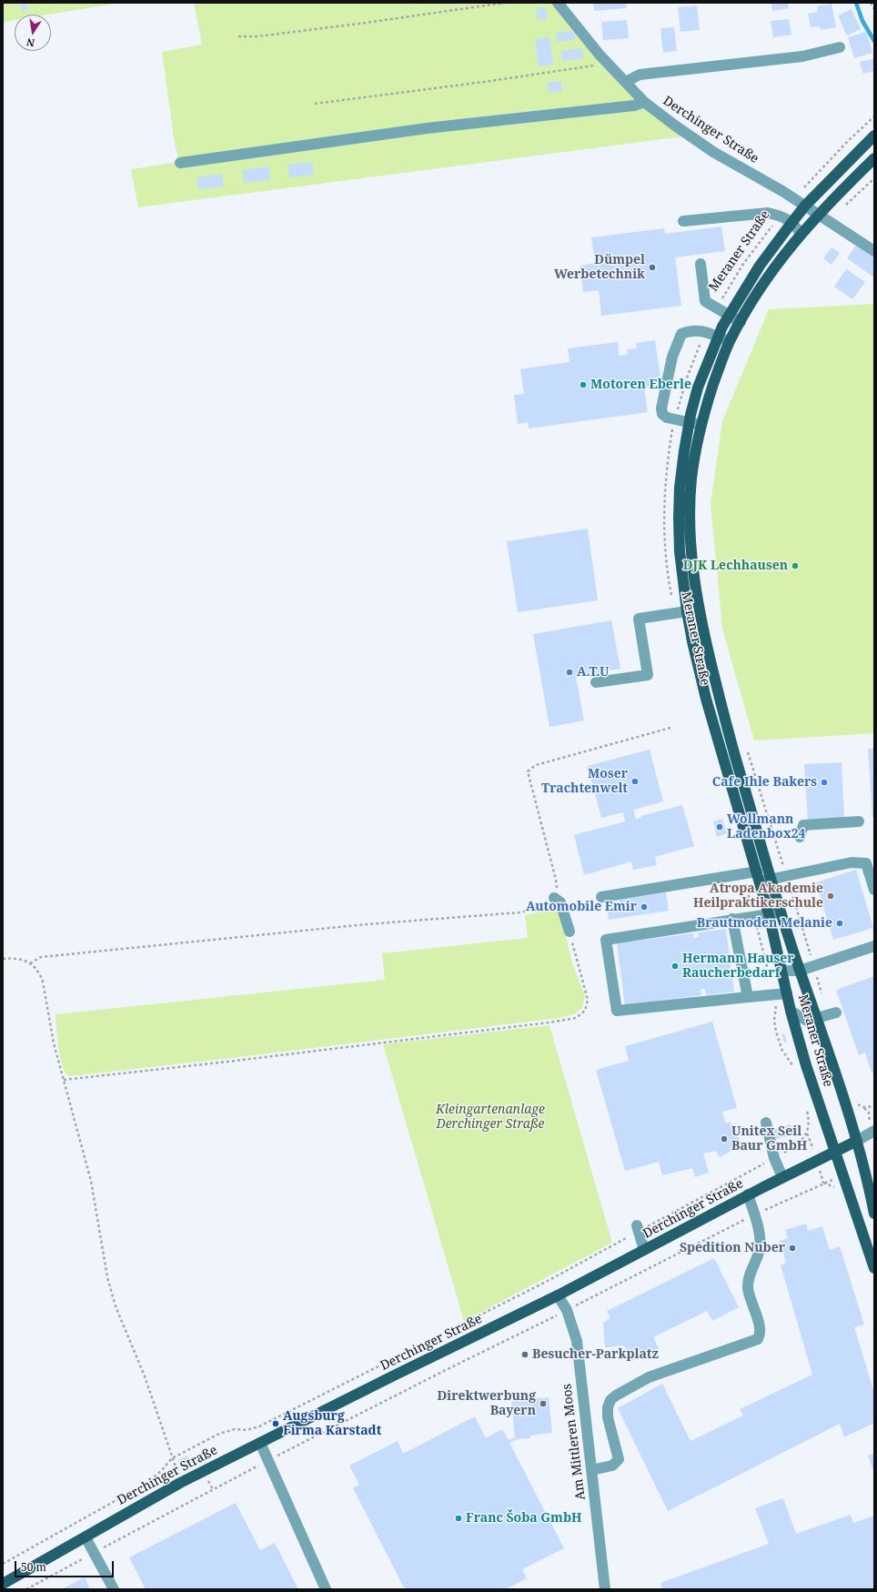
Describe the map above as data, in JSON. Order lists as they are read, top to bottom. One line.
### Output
{"streets":{"main road":["Derchinger Straße","Meraner Straße"],"street":["Am Mittleren Moos"]},"crossings":[["Derchinger Straße","Meraner Straße"],["Derchinger Straße","Am Mittleren Moos"]],"parks":["Kleingartenanlage Derchinger Straße"],"places":["Dümpel Werbetechnik","Motoren Eberle","DJK Lechhausen","A.T.U","Moser Trachtenwelt","Cafe Ihle Bakers","Wollmann Ladenbox24","Atropa Akademie Heilpraktikerschule","Automobile Emir","Brautmoden Melanie","Hermann Hauser Raucherbedarf","Unitex Seil Baur GmbH","Spedition Nuber","Besucher-Parkplatz","Direktwerbung Bayern","Augsburg Firma Karstadt","Franc Šoba GmbH"],"scale_bar":"50 m","north":"bottom"}
